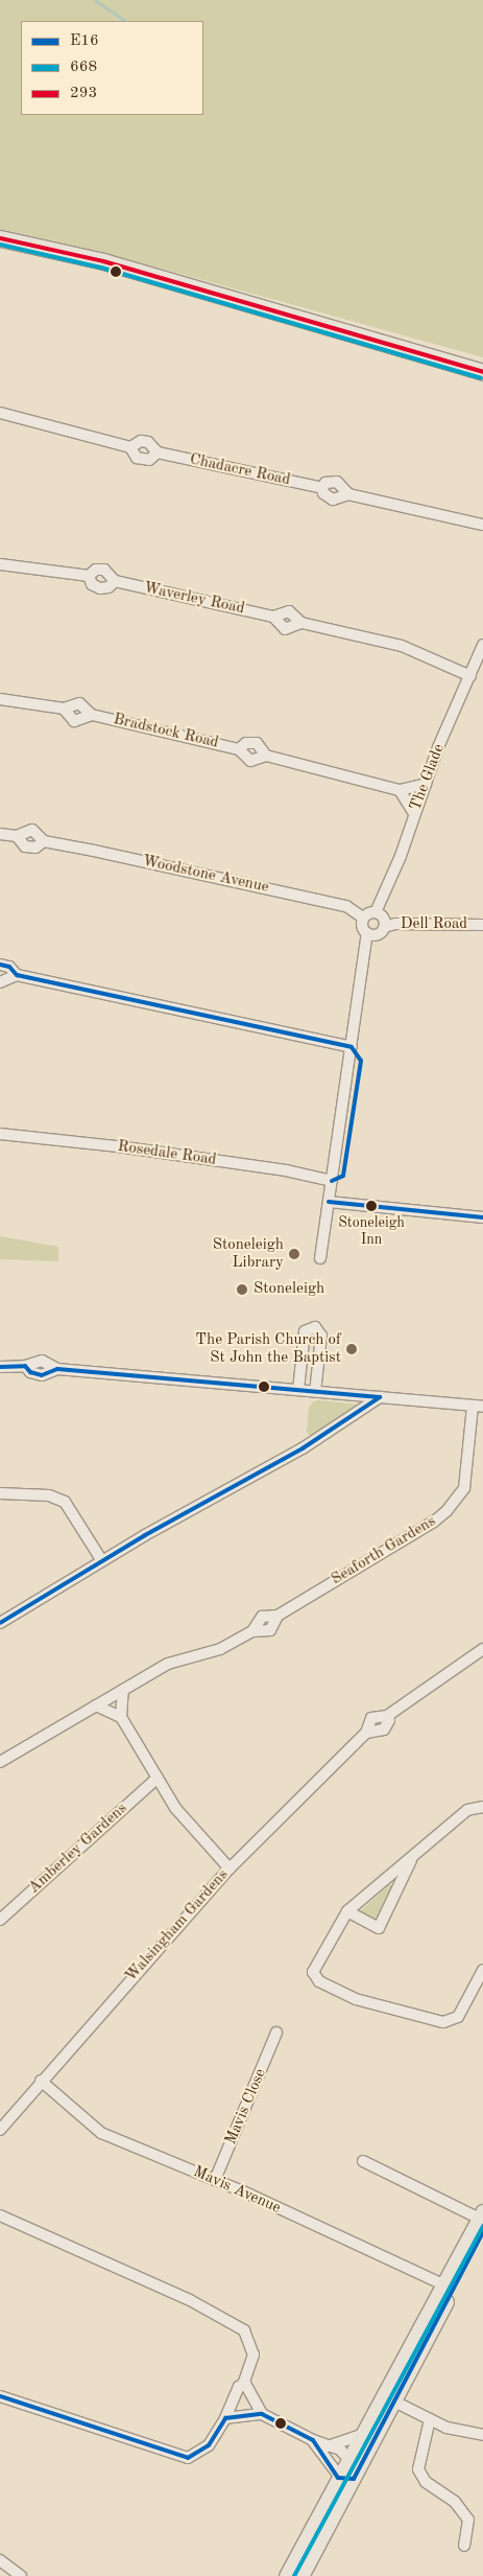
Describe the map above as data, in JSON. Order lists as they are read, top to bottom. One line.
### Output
{"streets":{"street":["Chadacre Road","Waverley Road","Bradstock Road","The Glade","Woodstone Avenue","Dell Road","Rosedale Road","Seaforth Gardens","Amberley Gardens","Walsingham Gardens","Mavis Close","Mavis Avenue"]},"crossings":[["Waverley Road","The Glade"],["Bradstock Road","The Glade"],["The Glade","Woodstone Avenue"],["The Glade","Dell Road"],["Woodstone Avenue","Dell Road"],["Walsingham Gardens","Mavis Avenue"],["Mavis Close","Mavis Avenue"]],"places":["Stoneleigh Inn","Stoneleigh Library","Stoneleigh","The Parish Church of St John the Baptist"],"lines":["transit line 293","transit line 668","transit line E16"],"legend":["E16","668","293"]}
